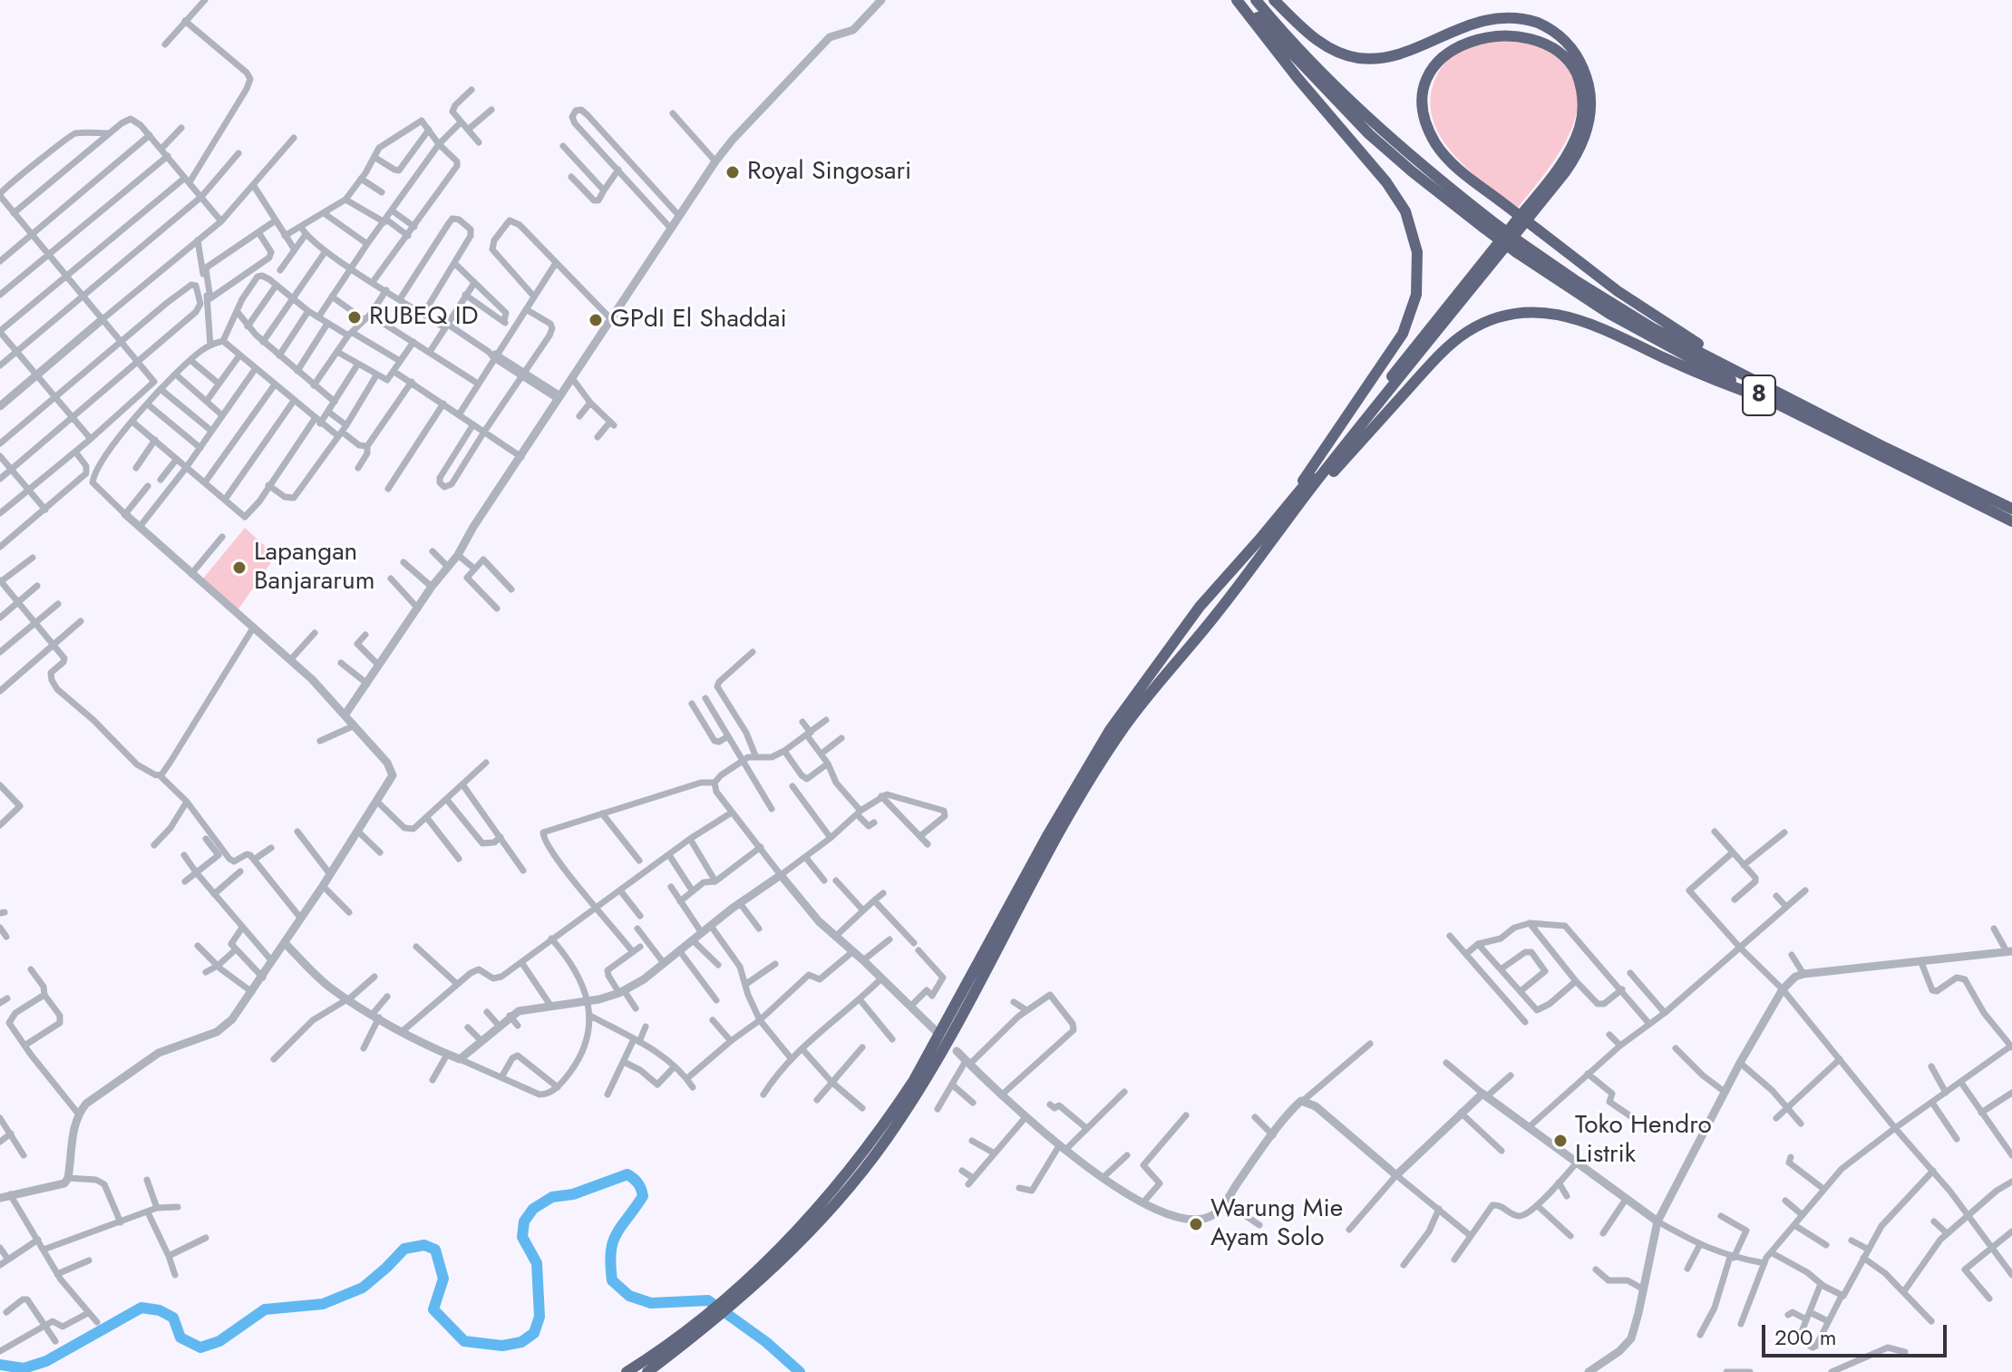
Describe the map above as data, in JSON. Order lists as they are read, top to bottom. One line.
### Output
{"streets":{"highway":["8"]},"places":["Royal Singosari","RUBEQ ID","GPdI El Shaddai","Lapangan Banjararum","Toko Hendro Listrik","Warung Mie Ayam Solo"],"scale_bar":"200 m"}
